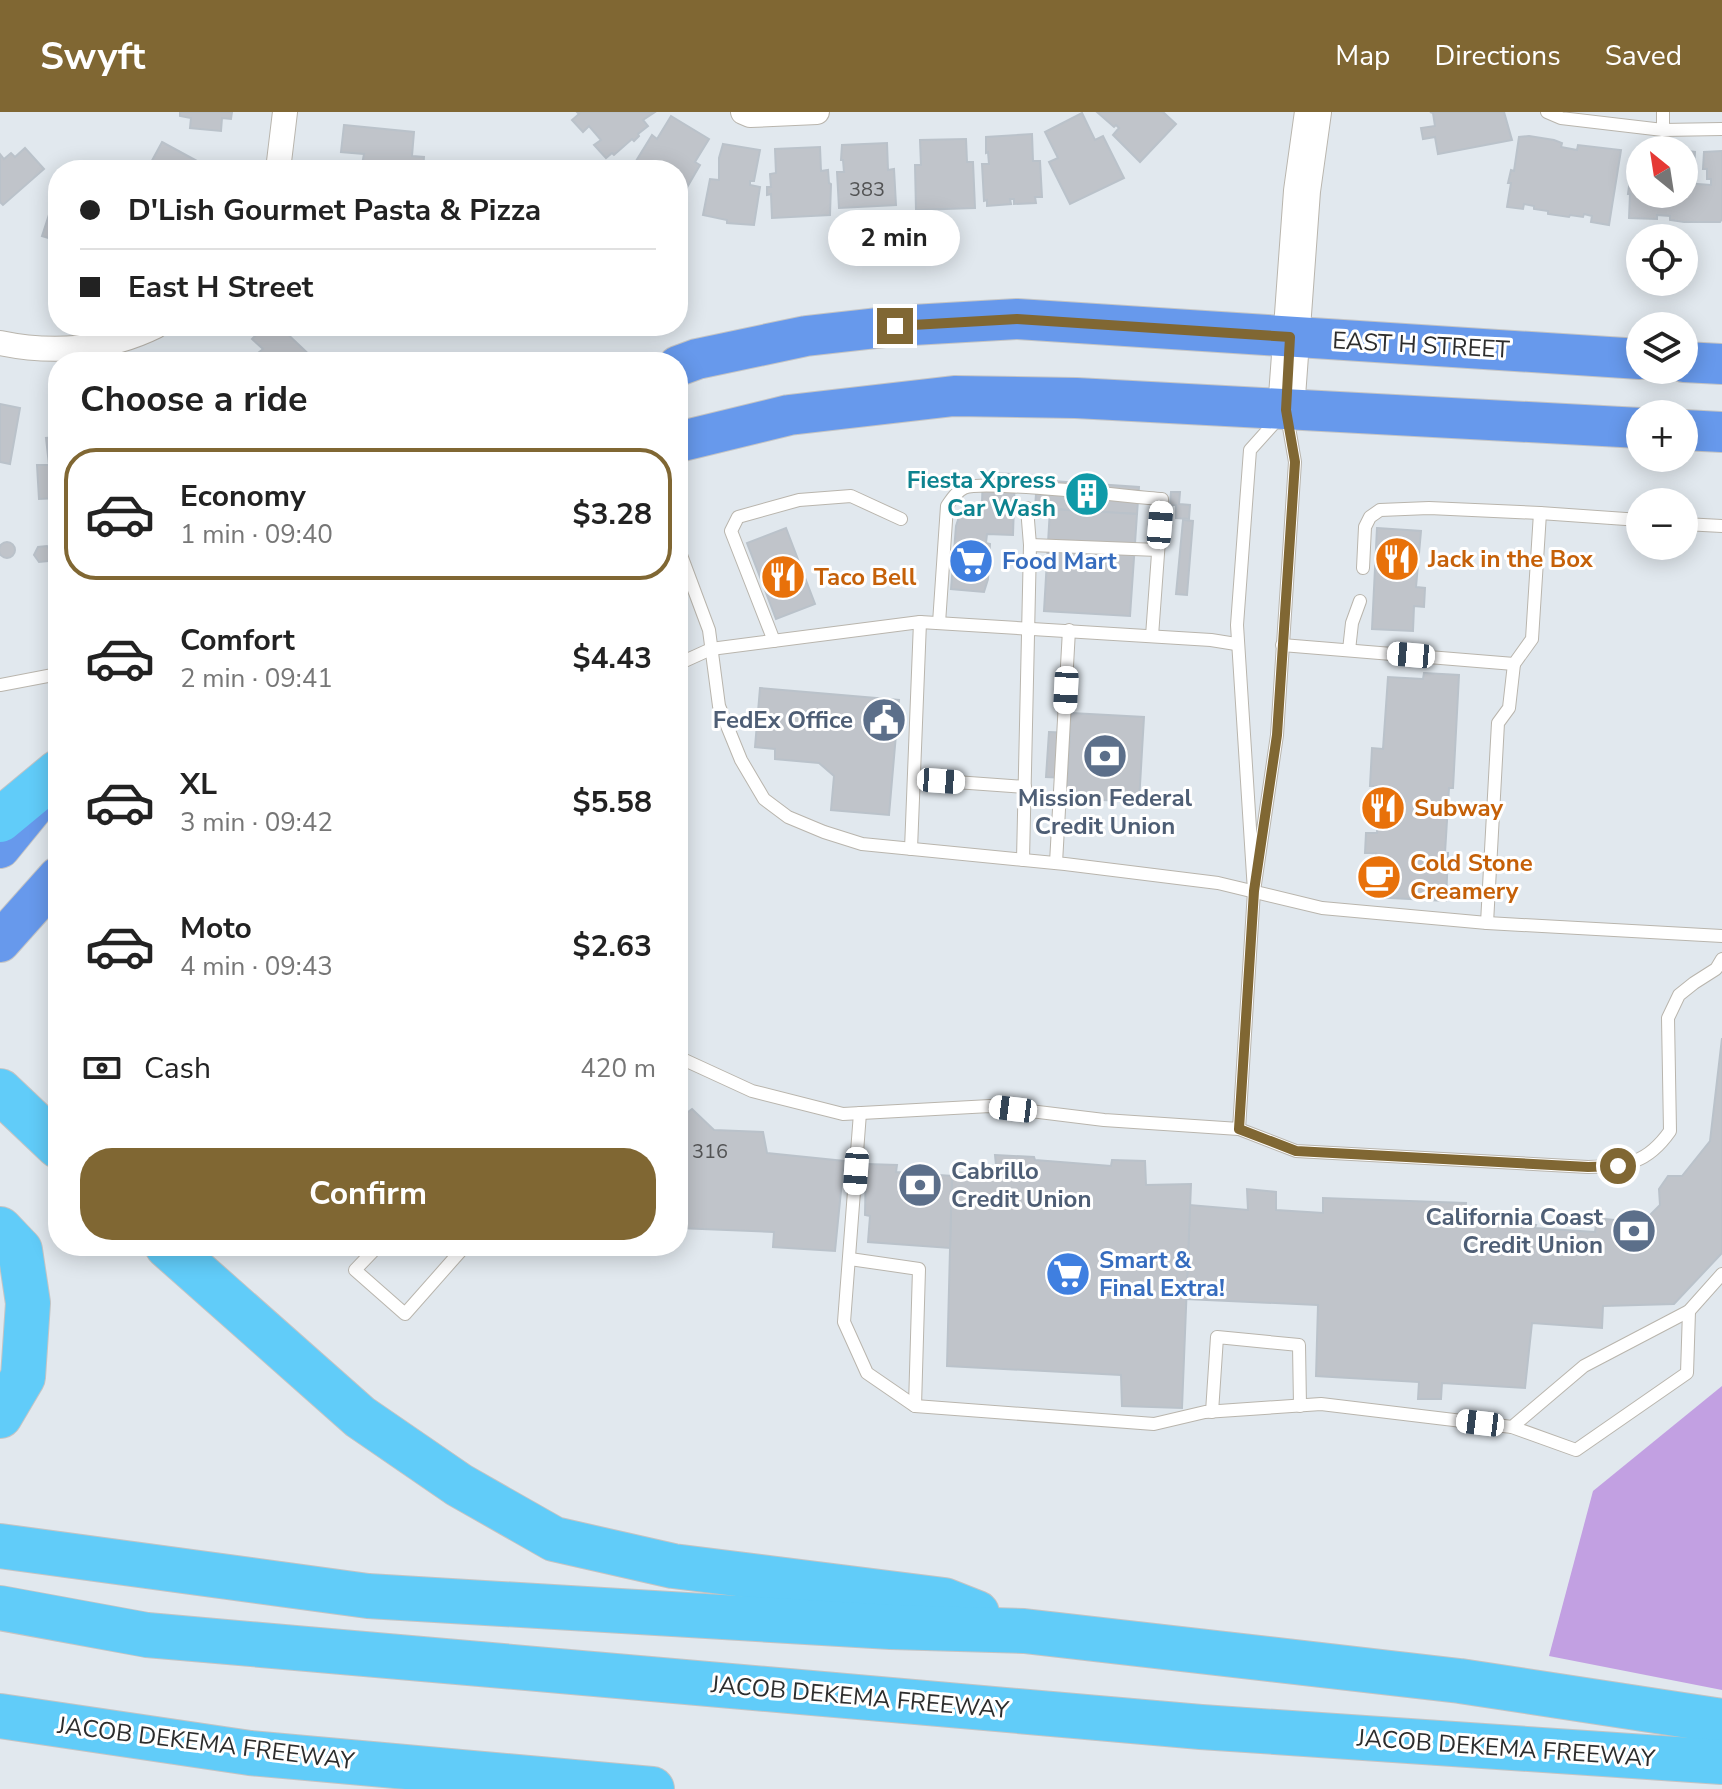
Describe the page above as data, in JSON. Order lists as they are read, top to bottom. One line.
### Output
{"streets":{"highway":["JACOB DEKEMA FREEWAY"],"main road":["EAST H STREET"]},"places":{"building":["Fiesta Xpress Car Wash"],"restaurant":["Jack in the Box","Taco Bell","Subway"],"supermarket":["Food Mart","Smart & Final Extra!"],"public building":["FedEx Office"],"bank":["Mission Federal Credit Union","Cabrillo Credit Union","California Coast Credit Union"],"cafe":["Cold Stone Creamery"]},"house_numbers":["383","316"],"north":"top left","page":{"header":"Swyft","nav":["Map","Directions","Saved"],"map_buttons":["+","−"],"banner":["D'Lish Gourmet Pasta & Pizza","East H Street"],"bubble":"2 min","heading":"Choose a ride","list":[{"name":"Economy","note":"1 min · 09:40","value":"$3.28"},{"name":"Comfort","note":"2 min · 09:41","value":"$4.43"},{"name":"XL","note":"3 min · 09:42","value":"$5.58"},{"name":"Moto","note":"4 min · 09:43","value":"$2.63"}],"pay":["Cash","420 m"],"buttons":"Confirm"}}
